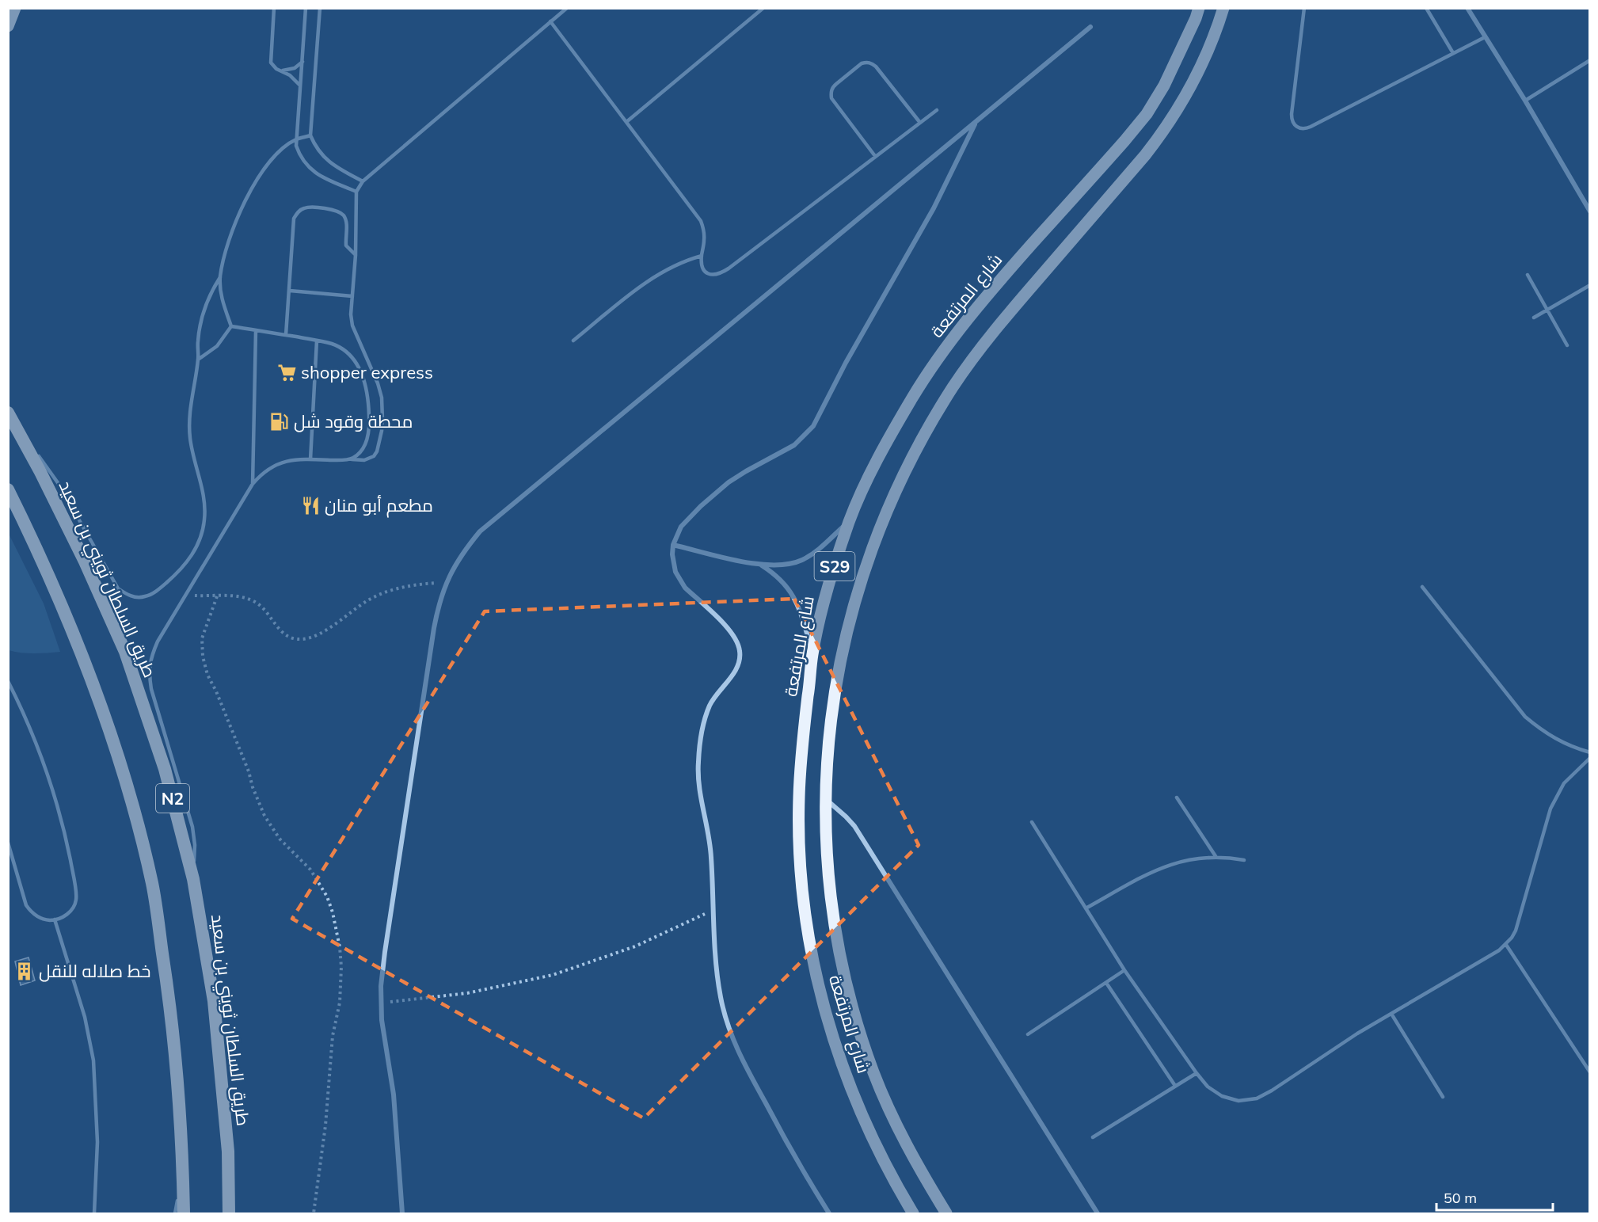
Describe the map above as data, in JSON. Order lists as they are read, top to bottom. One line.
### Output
{"streets":{"highway":["طريق السلطان ثويني بن سعيد","N2"],"main road":["شارع المرتفعة","S29"]},"places":{"supermarket":["shopper express"],"fuel station":["محطة وقود شل"],"restaurant":["مطعم أبو منان"],"building":["خط صلاله للنقل"]},"scale_bar":"50 m"}
